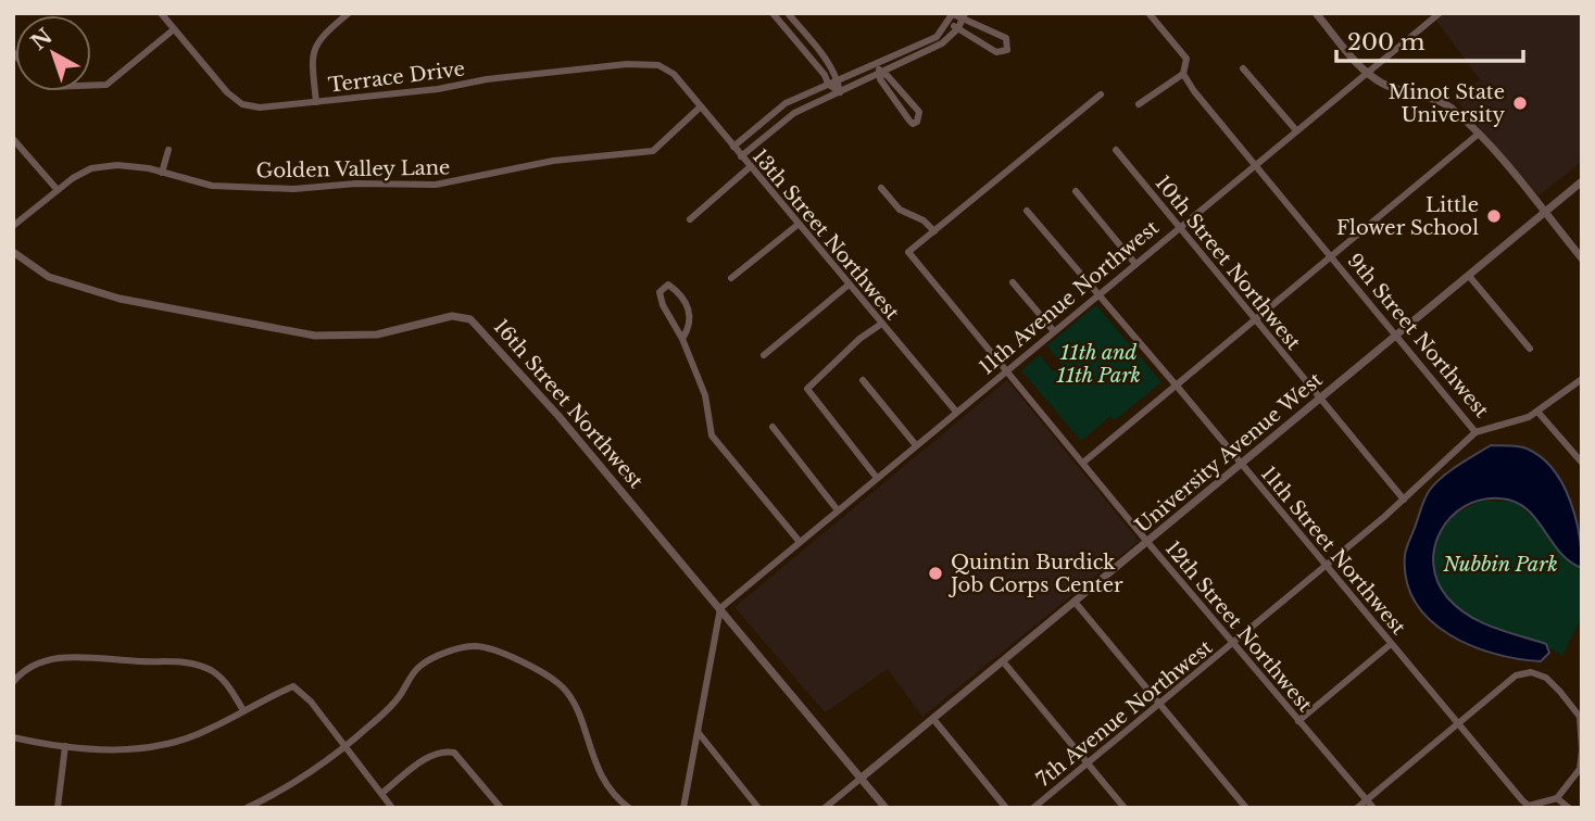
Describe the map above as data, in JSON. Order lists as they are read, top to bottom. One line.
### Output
{"streets":{"street":["Terrace Drive","Golden Valley Lane","13th Street Northwest","10th Street Northwest","11th Avenue Northwest","9th Street Northwest","16th Street Northwest","University Avenue West","11th Street Northwest","12th Street Northwest","7th Avenue Northwest"]},"crossings":[["Terrace Drive","13th Street Northwest"],["Golden Valley Lane","13th Street Northwest"],["13th Street Northwest","11th Avenue Northwest"],["10th Street Northwest","11th Avenue Northwest"],["10th Street Northwest","University Avenue West"],["10th Street Northwest","7th Avenue Northwest"],["11th Avenue Northwest","9th Street Northwest"],["11th Avenue Northwest","16th Street Northwest"],["11th Avenue Northwest","11th Street Northwest"],["11th Avenue Northwest","12th Street Northwest"],["9th Street Northwest","University Avenue West"],["9th Street Northwest","7th Avenue Northwest"],["16th Street Northwest","University Avenue West"],["University Avenue West","11th Street Northwest"],["University Avenue West","12th Street Northwest"],["11th Street Northwest","7th Avenue Northwest"],["12th Street Northwest","7th Avenue Northwest"]],"parks":["11th and 11th Park","Nubbin Park"],"places":["Minot State University","Little Flower School","Quintin Burdick Job Corps Center"],"scale_bar":"200 m","north":"top left"}
